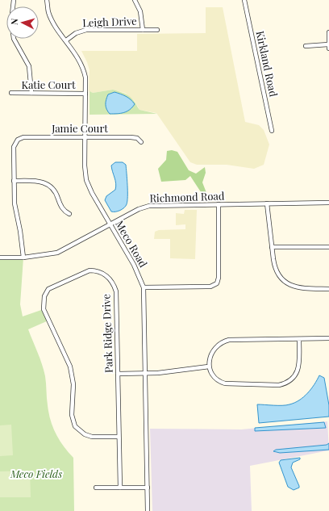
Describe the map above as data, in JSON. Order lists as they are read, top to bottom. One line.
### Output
{"streets":{"street":["Leigh Drive","Kirkland Road","Katie Court","Jamie Court","Richmond Road","Meco Road","Park Ridge Drive"]},"crossings":[["Leigh Drive","Meco Road"],["Katie Court","Meco Road"],["Jamie Court","Meco Road"],["Richmond Road","Meco Road"]],"parks":["Meco Fields"],"north":"left"}
